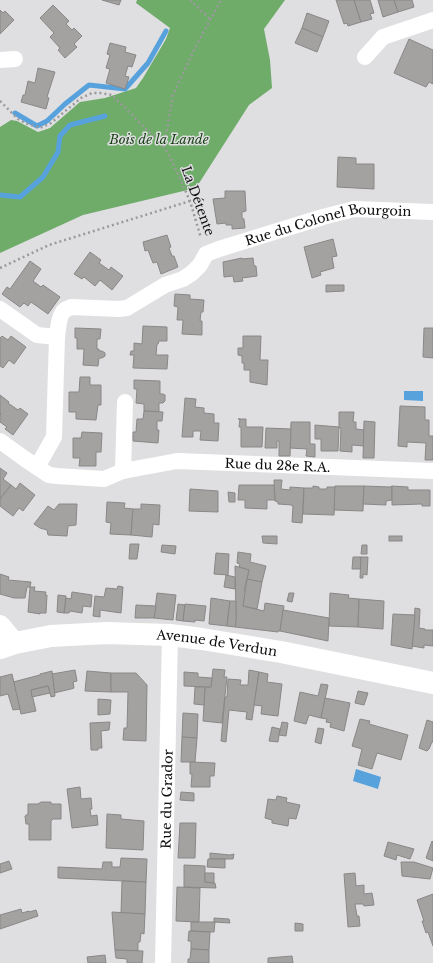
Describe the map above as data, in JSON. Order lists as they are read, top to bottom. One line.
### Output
{"streets":{"main road":["Avenue de Verdun"],"street":["Rue du Colonel Bourgoin","Rue du 28e R.A.","Rue du Grador"],"path":["La Détente"]},"crossings":[["La Détente","Rue du Colonel Bourgoin"],["Avenue de Verdun","Rue du Grador"]],"parks":["Bois de la Lande"]}
